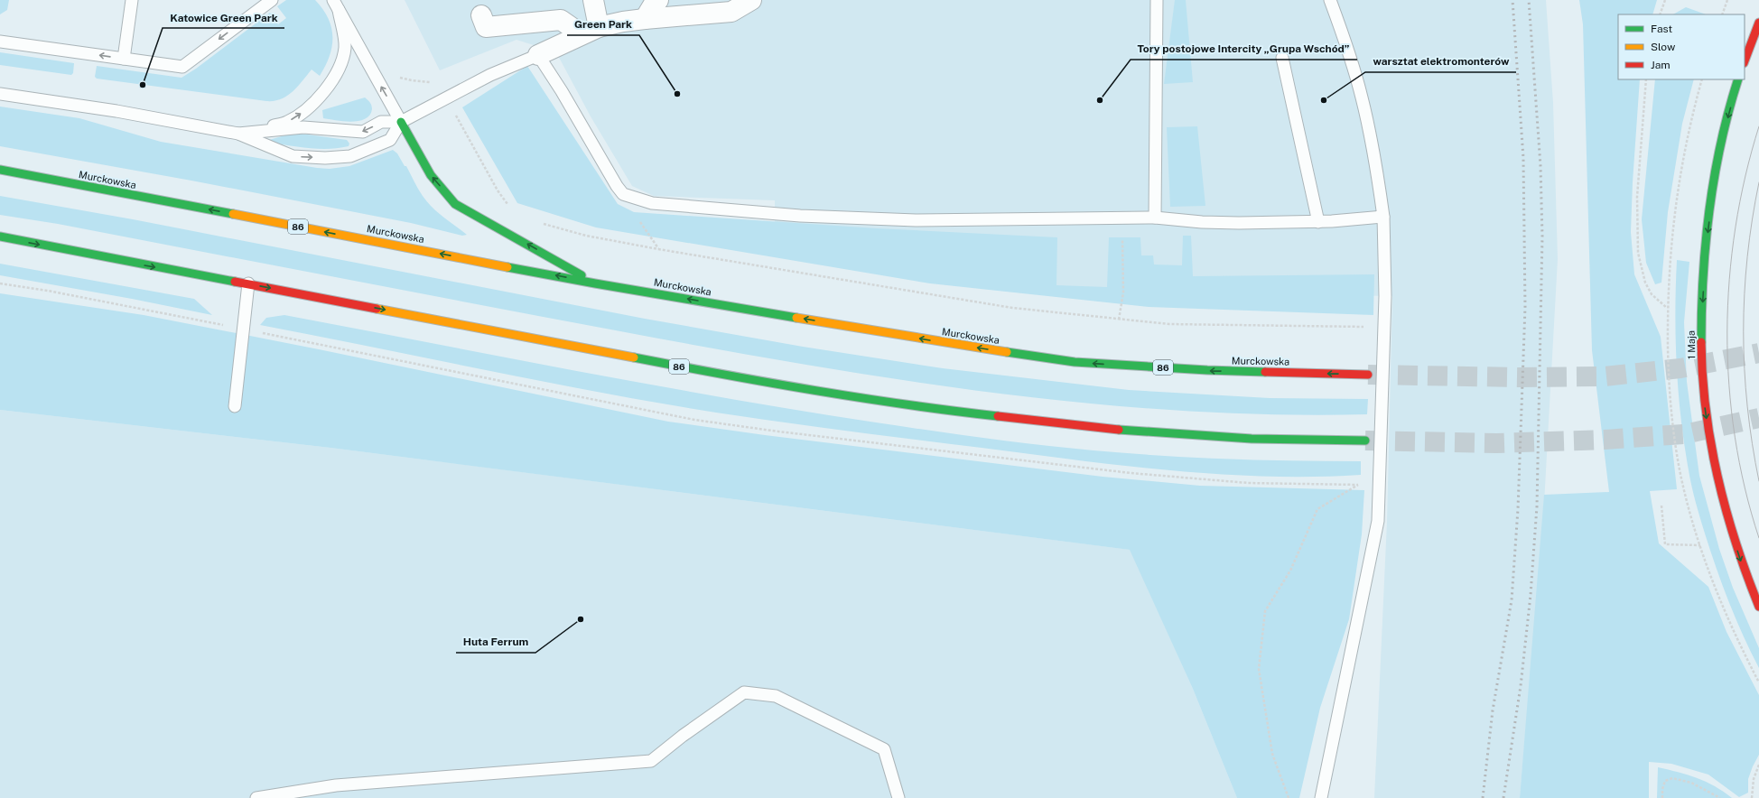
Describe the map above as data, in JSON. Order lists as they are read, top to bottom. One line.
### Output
{"streets":{"main road":["Murckowska","86","1 Maja"]},"one_way":["1 Maja"],"places":["Katowice Green Park","Green Park","Tory postojowe Intercity „Grupa Wschód”","warsztat elektromonterów","Huta Ferrum"],"legend":["Fast","Slow","Jam"]}
